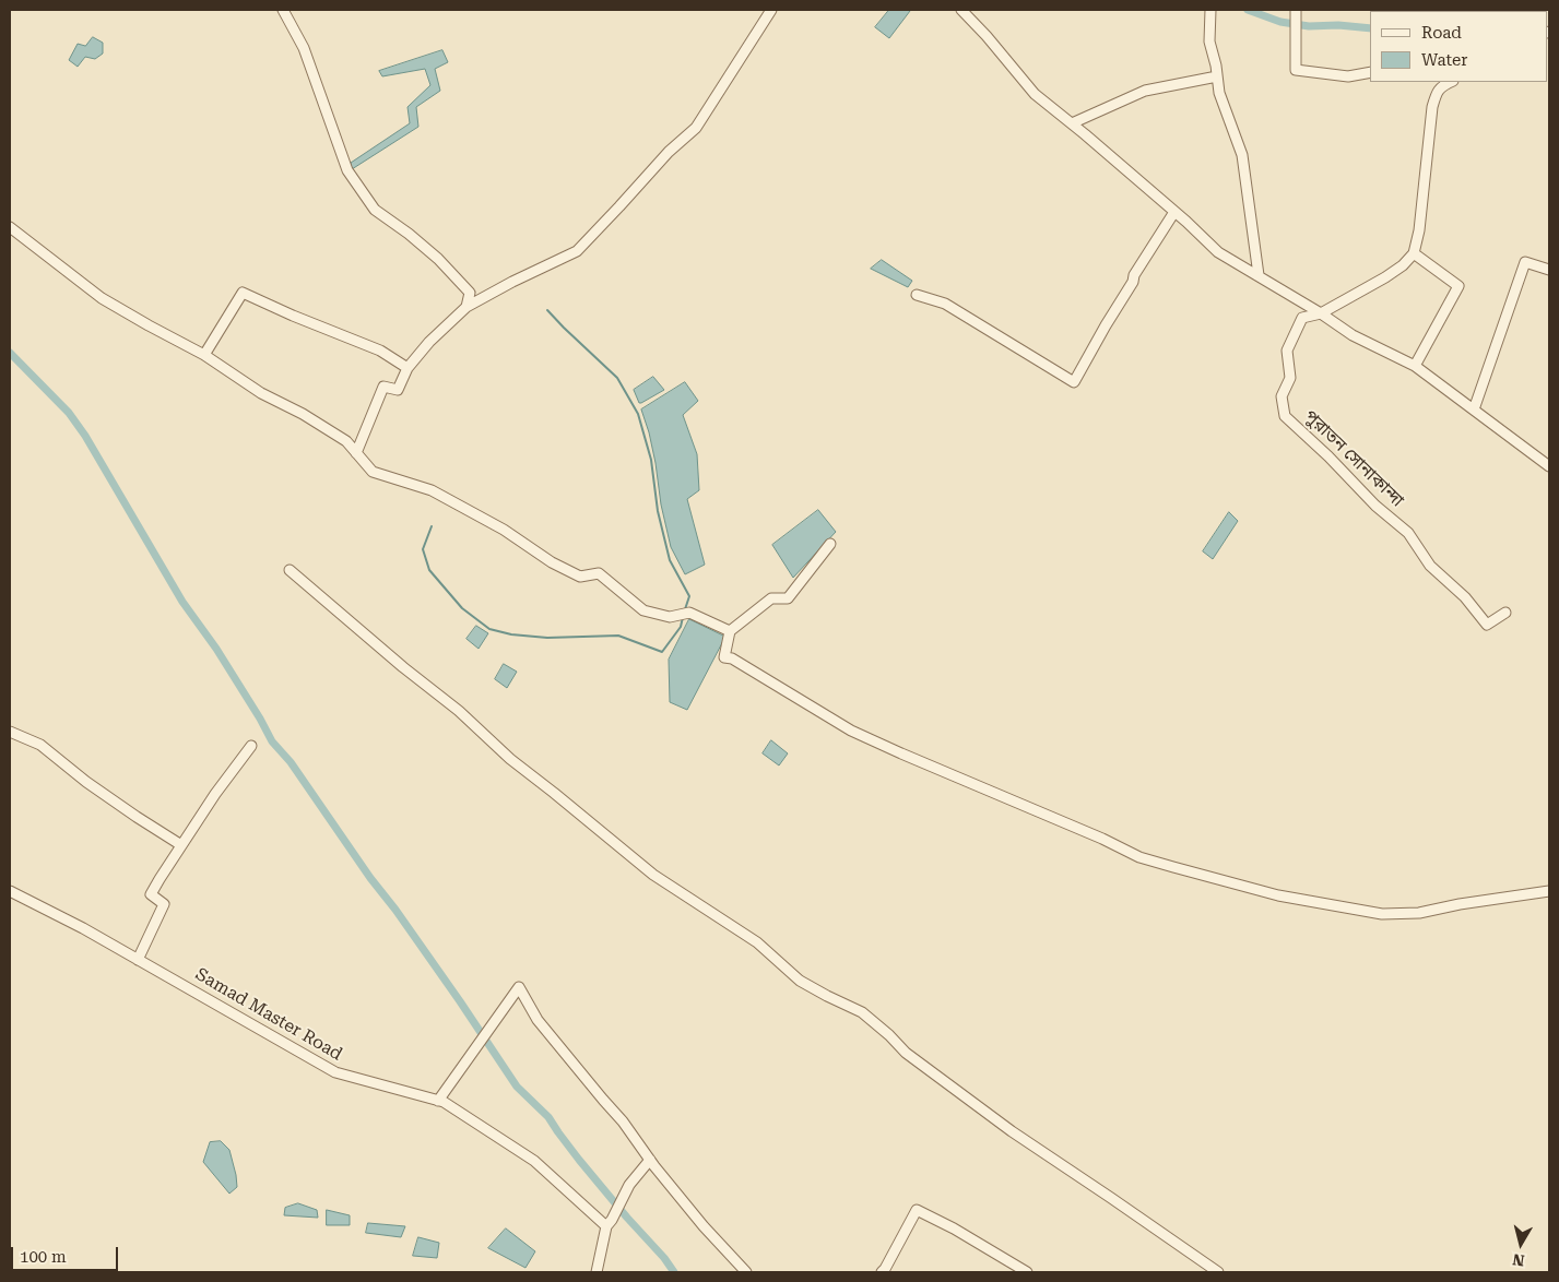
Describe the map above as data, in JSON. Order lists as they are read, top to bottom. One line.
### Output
{"streets":{"street":["পুরাতন সোনাকান্দা","Samad Master Road"]},"legend":["Road","Water"],"scale_bar":"100 m","north":"bottom"}
